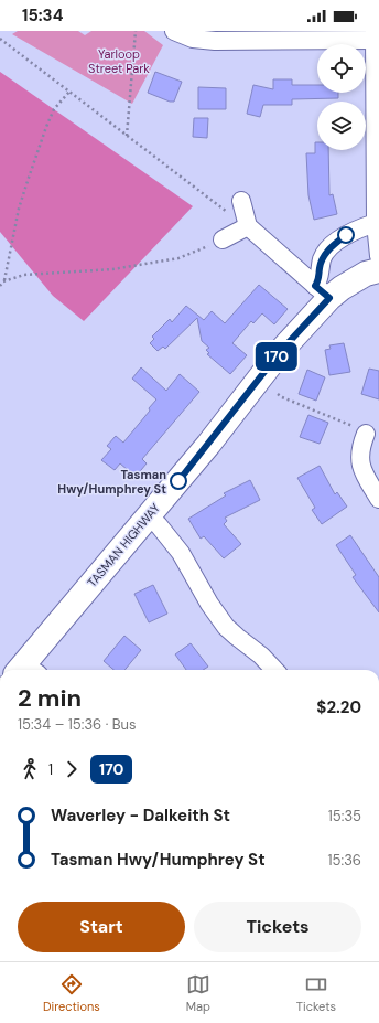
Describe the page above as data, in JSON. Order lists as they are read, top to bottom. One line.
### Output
{"streets":{"highway":["TASMAN HIGHWAY"]},"parks":["Yarloop Street Park"],"places":["Tasman Hwy/Humphrey St"],"lines":["bus line 170"],"page":{"status":"15:34","on_map":"170","heading":["2 min","15:34 – 15:36 · Bus","$2.20"],"legs":["1","170"],"list":[{"name":"Waverley - Dalkeith St","value":"15:35"},{"name":"Tasman Hwy/Humphrey St","value":"15:36"}],"buttons":["Start","Tickets"],"tabs":["Directions","Map","Tickets"]}}
